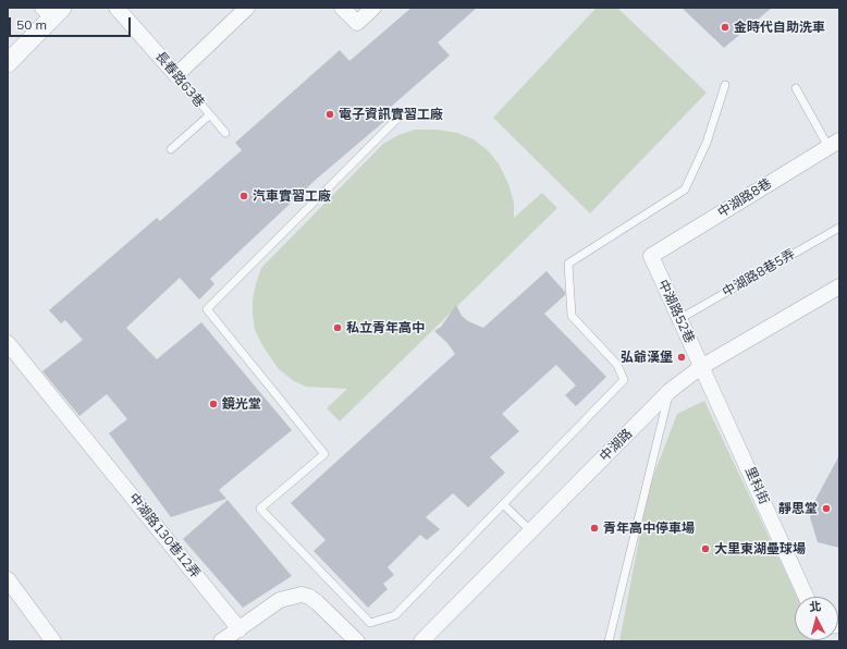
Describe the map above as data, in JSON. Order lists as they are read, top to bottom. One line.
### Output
{"streets":{"street":["長春路63巷","中湖路8巷","中湖路52巷","中湖路","里科街","中湖路130巷12弄"],"lane":["中湖路8巷5弄"]},"crossings":[["中湖路8巷","中湖路52巷"],["中湖路8巷5弄","中湖路52巷"],["中湖路52巷","中湖路"],["中湖路52巷","里科街"],["中湖路","里科街"]],"places":["金時代自助洗車","電子資訊實習工廠","汽車實習工廠","私立青年高中","弘爺漢堡","鏡光堂","靜思堂","青年高中停車場","大里東湖壘球場"],"scale_bar":"50 m","north":"top"}
